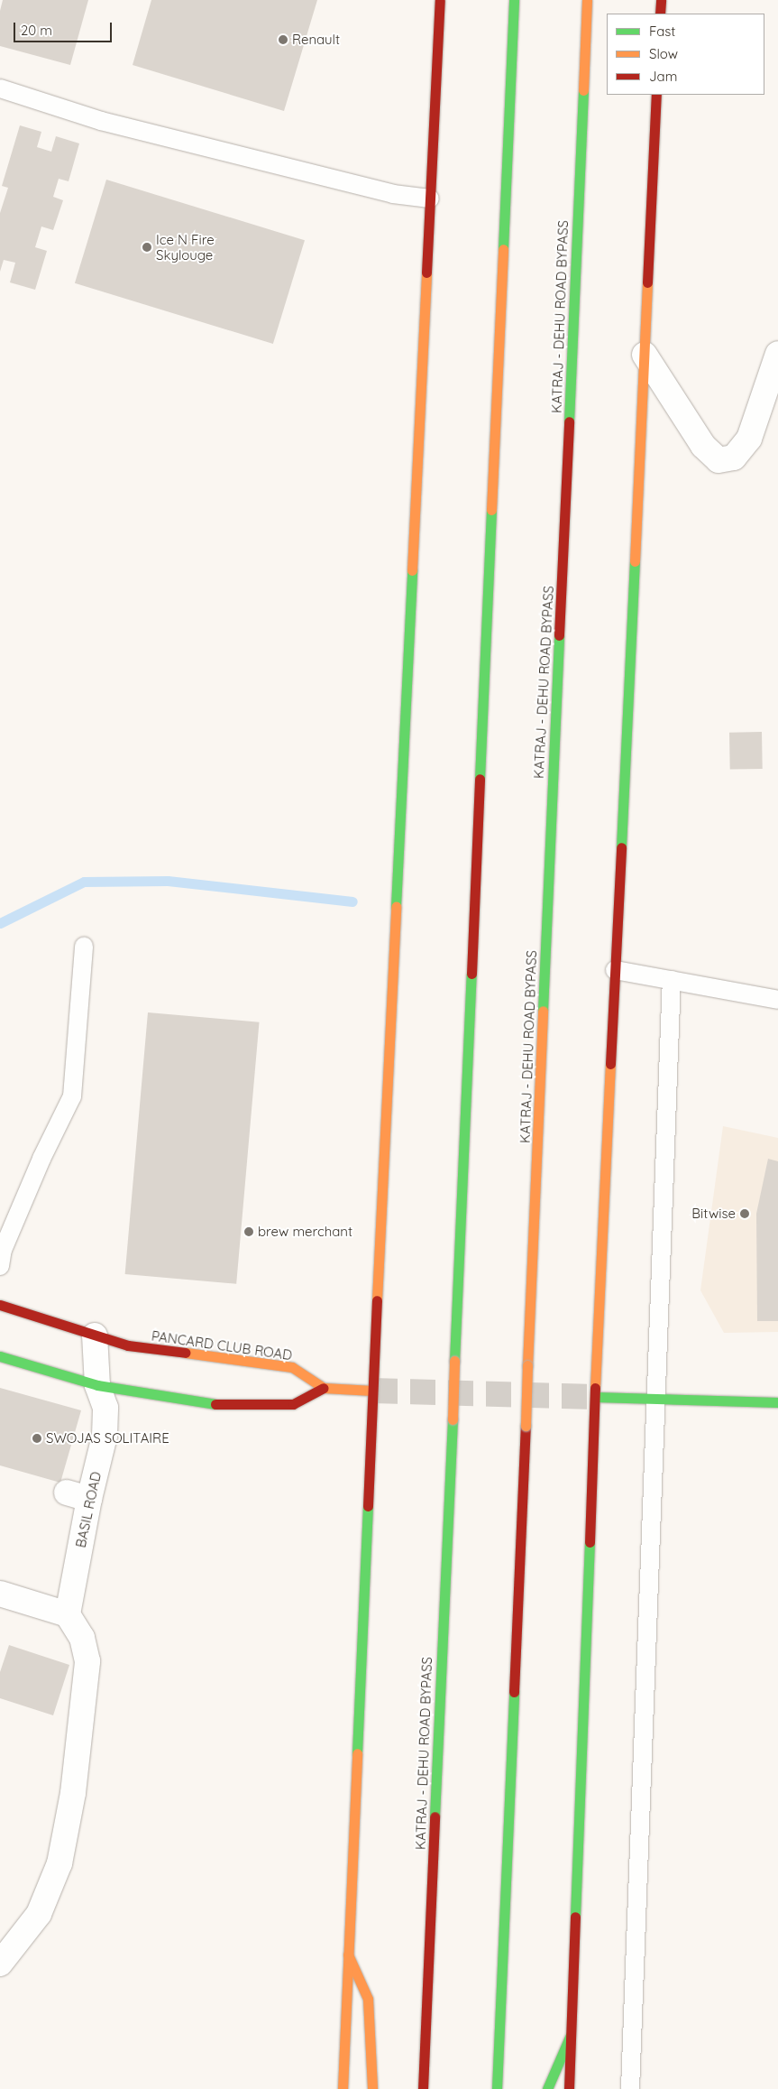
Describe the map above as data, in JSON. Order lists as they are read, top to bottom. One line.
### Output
{"streets":{"main road":["KATRAJ - DEHU ROAD BYPASS","PANCARD CLUB ROAD"],"street":["BASIL ROAD"]},"crossings":[["PANCARD CLUB ROAD","BASIL ROAD"]],"places":["Renault","Ice N Fire Skylouge","Bitwise","brew merchant","SWOJAS SOLITAIRE"],"legend":["Fast","Slow","Jam"],"scale_bar":"20 m"}
